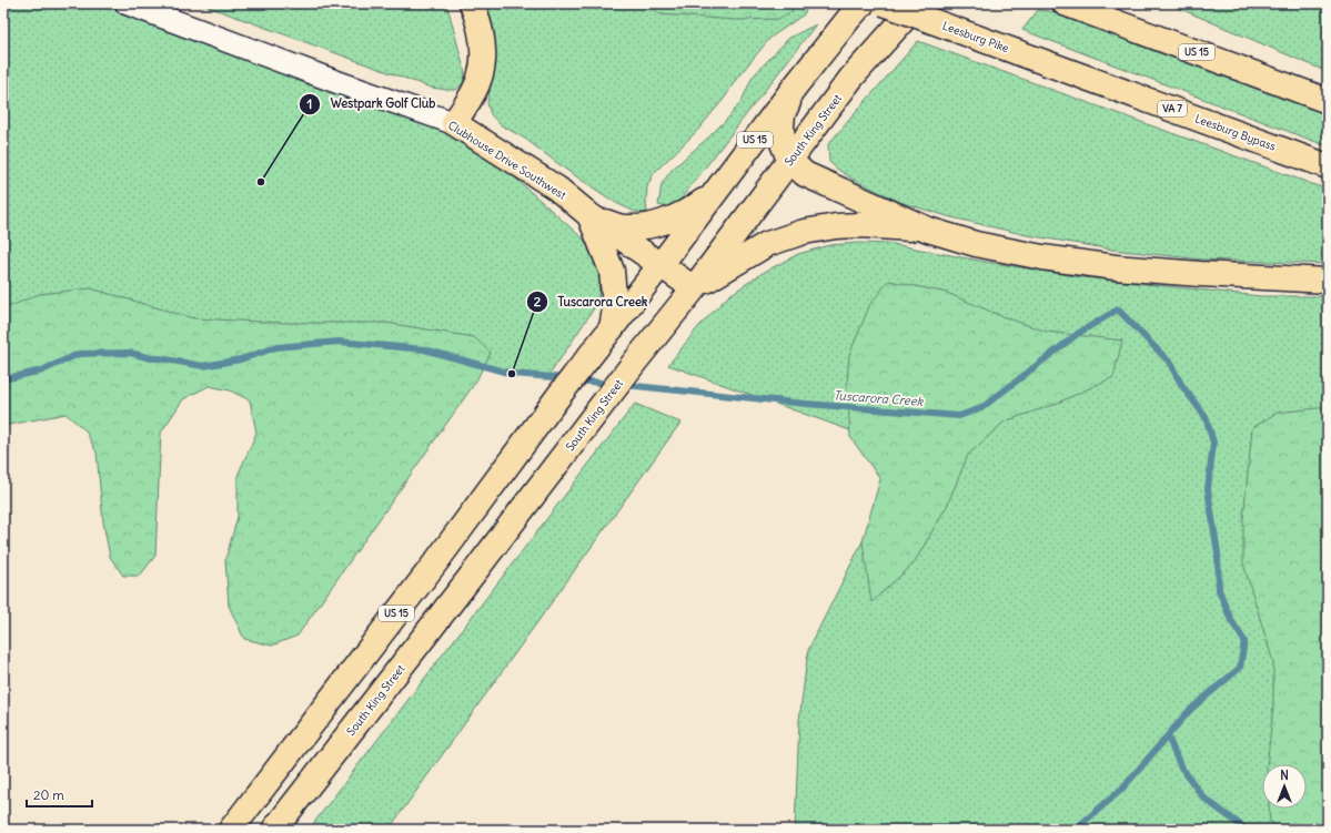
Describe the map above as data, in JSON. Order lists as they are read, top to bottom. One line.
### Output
{"streets":{"highway":["Leesburg Pike","US 15","VA 7","South King Street","Leesburg Bypass","Clubhouse Drive Southwest"]},"crossings":[["Leesburg Pike","Leesburg Bypass"],["US 15","Clubhouse Drive Southwest"],["South King Street","Clubhouse Drive Southwest"]],"water":["Tuscarora Creek"],"places":["Westpark Golf Club","Tuscarora Creek"],"scale_bar":"20 m","north":"top"}
